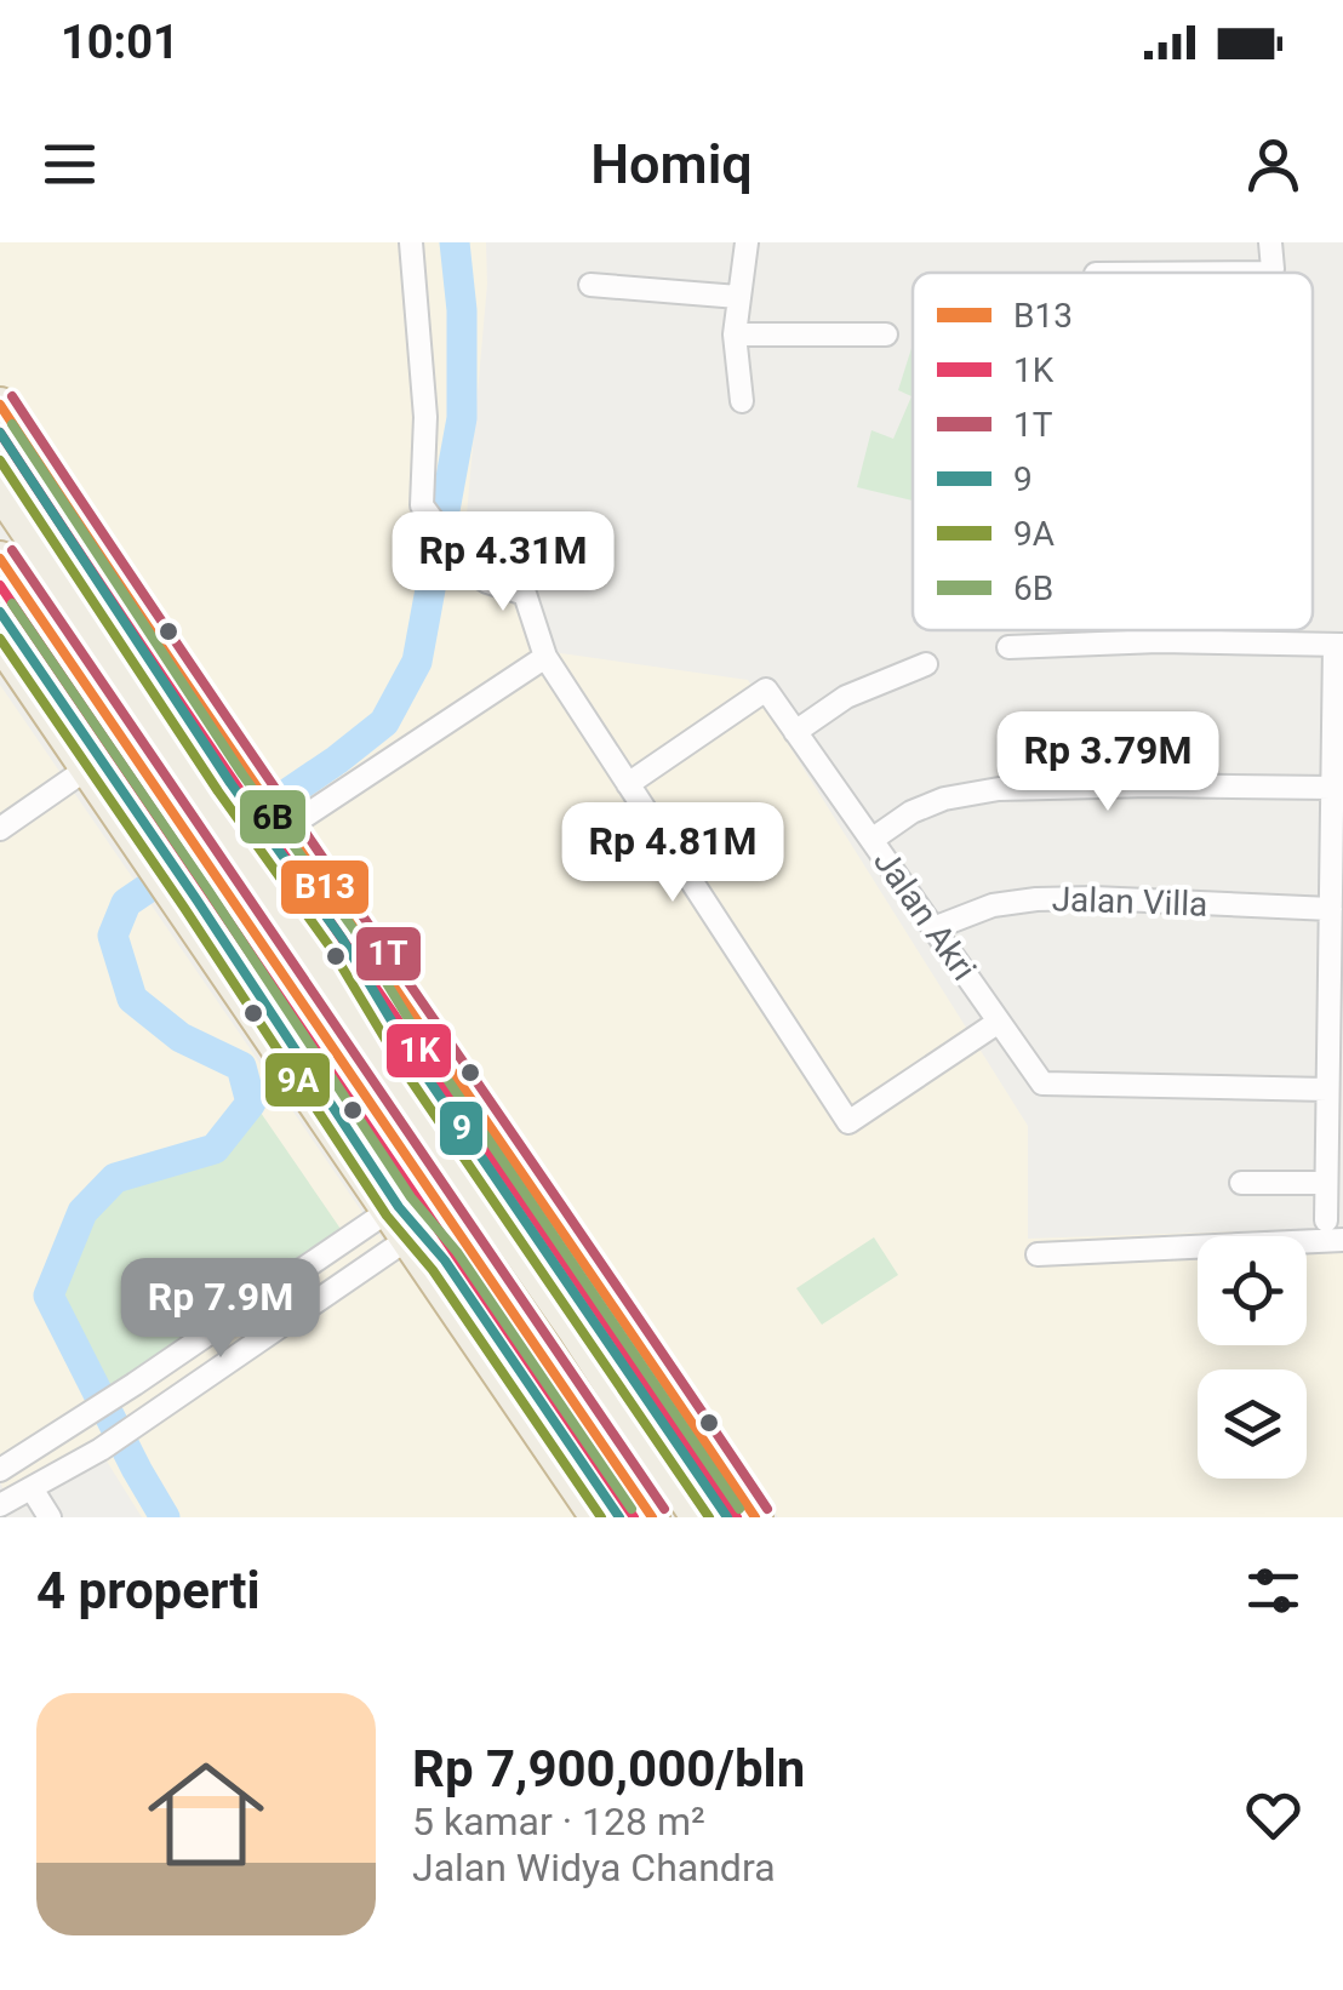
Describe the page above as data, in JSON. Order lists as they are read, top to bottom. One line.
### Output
{"streets":{"street":["Jalan Villa","Jalan Akri"]},"crossings":[["Jalan Villa","Jalan Akri"]],"lines":["transit line 1T","transit line B13","transit line 6B","transit line 1K","transit line 9","transit line 9A"],"legend":["B13","1K","1T","9","9A","6B"],"page":{"status":"10:01","header":"Homiq","price":["Rp 4.31M","Rp 3.79M","Rp 4.81M","Rp 7.9M"],"heading":"4 properti","list":[{"name":"Rp 7,900,000/bln","note":"5 kamar · 128 m² · Jalan Widya Chandra"}]}}
